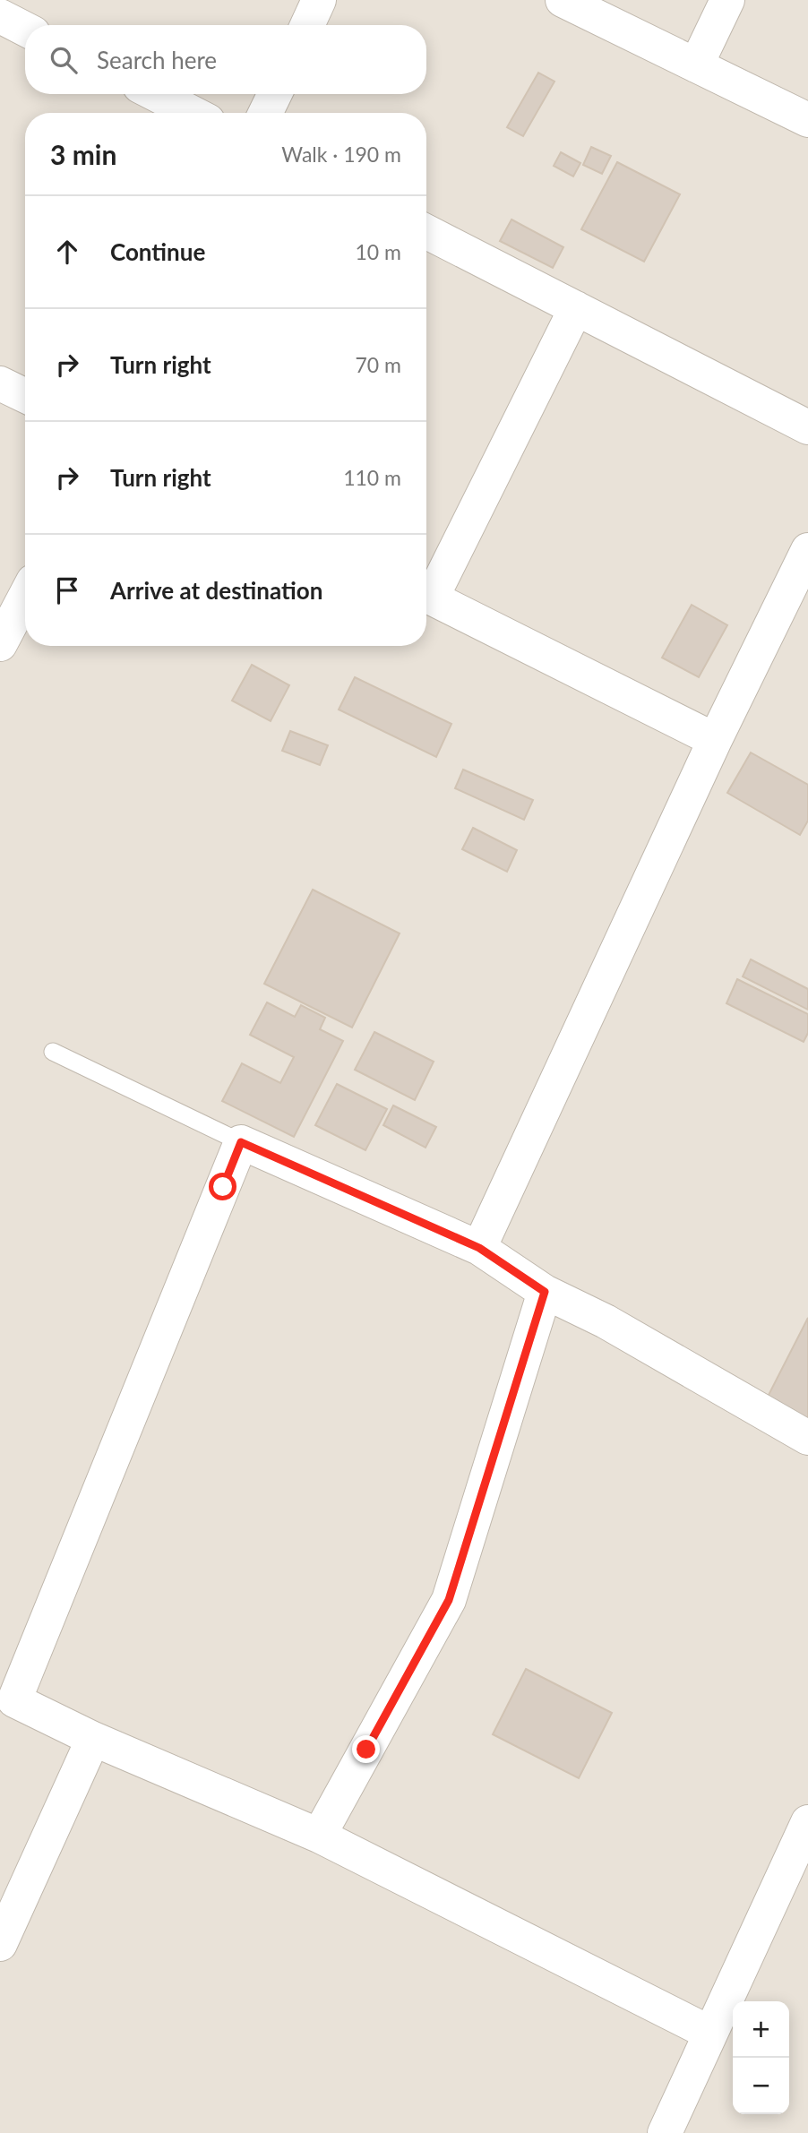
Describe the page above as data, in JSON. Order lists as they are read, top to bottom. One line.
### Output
{"page":{"search":"Search here","heading":["3 min","Walk · 190 m"],"list":[["Continue","10 m"],["Turn right","70 m"],["Turn right","110 m"],"Arrive at destination"],"map_buttons":["+","−"]}}
